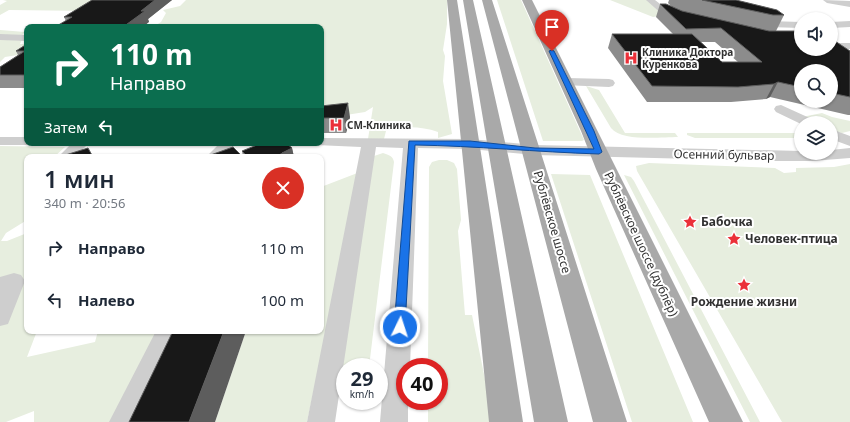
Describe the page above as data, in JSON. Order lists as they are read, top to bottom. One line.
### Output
{"streets":{"main road":["Рублёвское шоссе","Рублёвское шоссе (дублёр)"],"street":["Осенний бульвар"]},"crossings":[["Осенний бульвар","Рублёвское шоссе (дублёр)"]],"places":{"hospital":["Клиника Доктора Куренкова","СМ-Клиника"],"place":["Бабочка","Человек-птица","Рождение жизни"]},"page":{"turn":["110 m","Направо"],"then":"Затем","heading":["1 мин","340 m · 20:56"],"list":[{"name":"Направо","value":"110 m"},{"name":"Налево","value":"100 m"}],"speed":"29 km/h","limit":"40"}}
